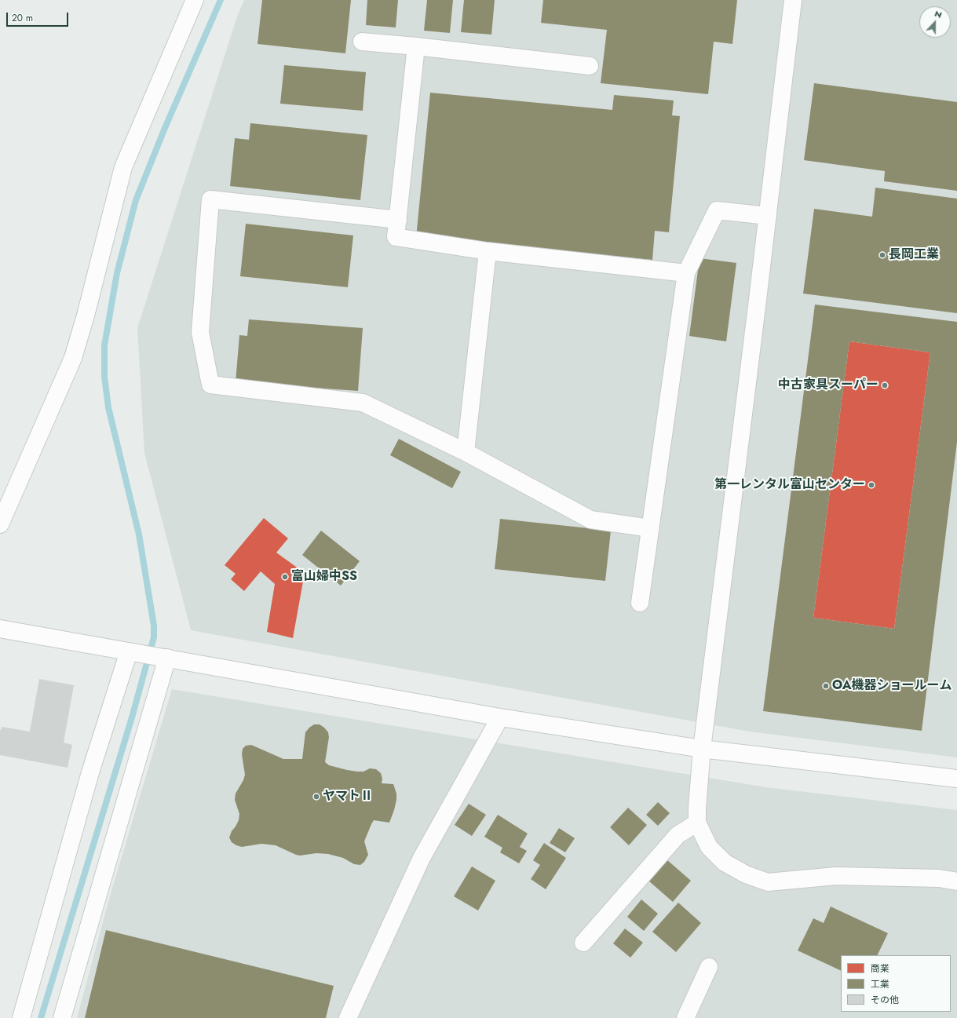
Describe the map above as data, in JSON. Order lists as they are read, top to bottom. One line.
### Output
{"places":["長岡工業","中古家具スーパー","第一レンタル富山センター","富山婦中SS","OA機器ショールーム","ヤマトⅡ"],"legend":["商業","工業","その他"],"scale_bar":"20 m","north":"top"}
